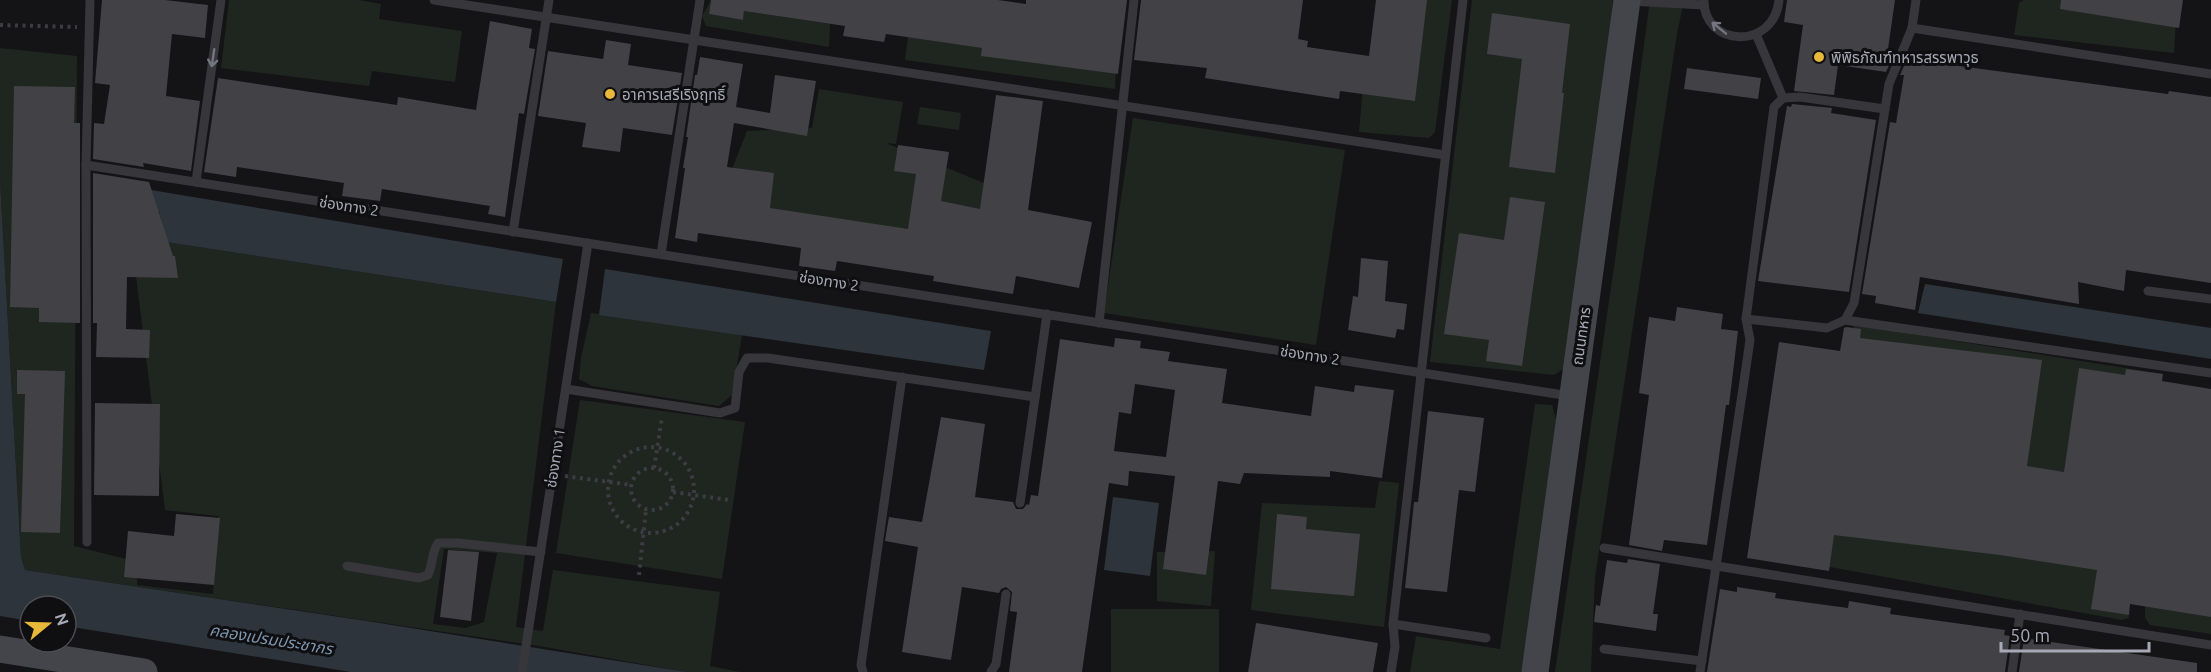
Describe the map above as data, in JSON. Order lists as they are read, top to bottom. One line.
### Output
{"streets":{"main road":["ถนนทหาร"],"lane":["ช่องทาง 2","ช่องทาง 1"]},"crossings":[["ช่องทาง 2","ถนนทหาร"],["ช่องทาง 2","ช่องทาง 1"]],"water":["คลองเปรมประชากร"],"places":["พิพิธภัณฑ์ทหารสรรพาวุธ","อาคารเสรีเริงฤทธิ์"],"scale_bar":"50 m","north":"right"}
